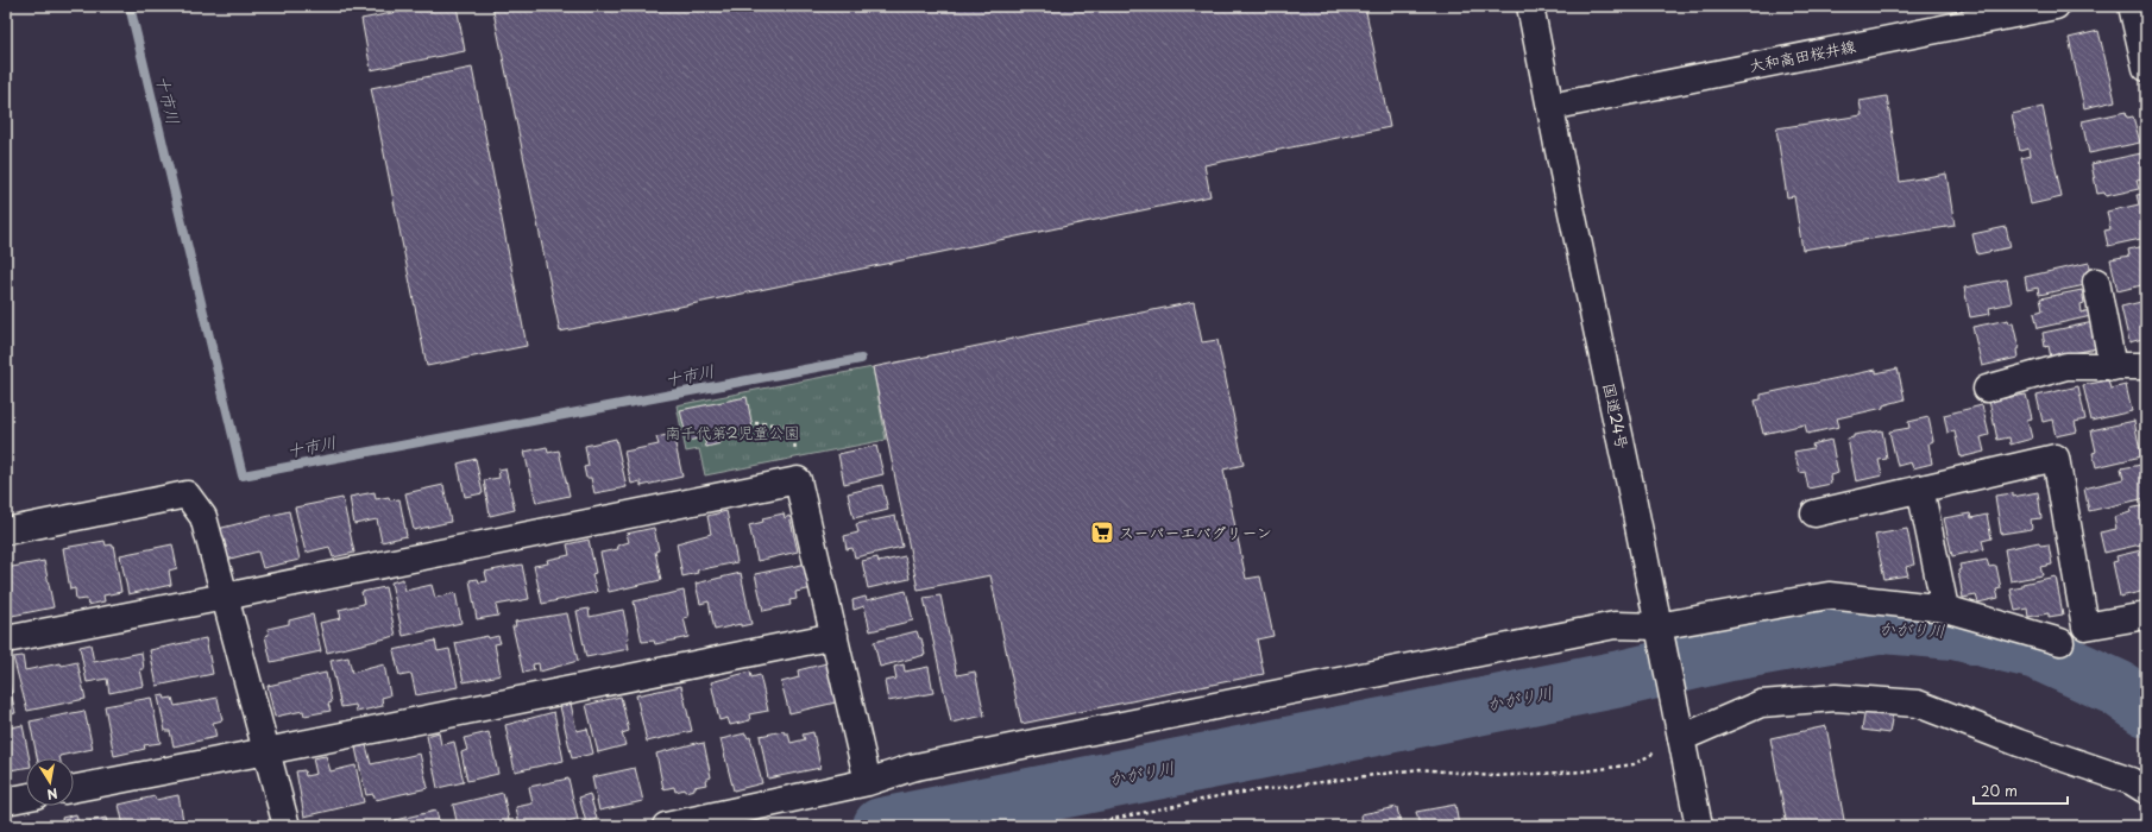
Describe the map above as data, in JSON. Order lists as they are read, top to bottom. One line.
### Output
{"streets":{"main road":["大和高田桜井線","国道24号"]},"crossings":[["大和高田桜井線","国道24号"]],"water":["十市川","かがり川"],"parks":["南千代第2児童公園"],"places":{"supermarket":["スーパーエバグリーン"]},"scale_bar":"20 m","north":"bottom"}
